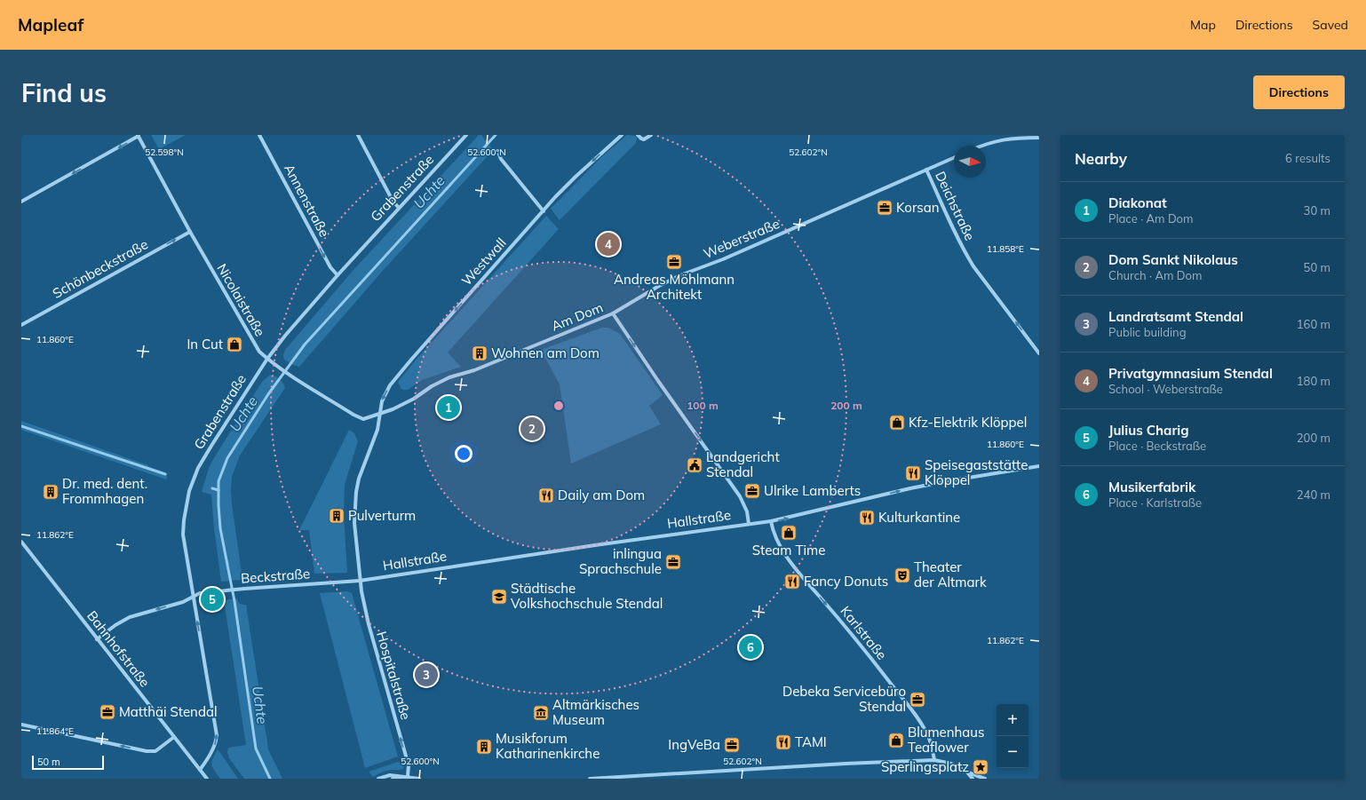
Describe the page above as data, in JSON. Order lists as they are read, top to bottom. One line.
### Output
{"streets":{"street":["Grabenstraße","Annenstraße","Deichstraße","Weberstraße","Westwall","Schönbeckstraße","Nicolaistraße","Am Dom","Hallstraße","Beckstraße","Karlstraße","Bahnhofstraße","Hospitalstraße"]},"crossings":[["Grabenstraße","Annenstraße"],["Grabenstraße","Nicolaistraße"],["Grabenstraße","Beckstraße"],["Grabenstraße","Bahnhofstraße"],["Deichstraße","Weberstraße"],["Weberstraße","Am Dom"],["Westwall","Nicolaistraße"],["Westwall","Am Dom"],["Westwall","Hallstraße"],["Westwall","Beckstraße"],["Westwall","Hospitalstraße"],["Schönbeckstraße","Nicolaistraße"],["Nicolaistraße","Am Dom"],["Am Dom","Hallstraße"],["Hallstraße","Beckstraße"],["Hallstraße","Karlstraße"],["Hallstraße","Hospitalstraße"],["Beckstraße","Bahnhofstraße"],["Beckstraße","Hospitalstraße"]],"one_way":["Annenstraße","Deichstraße","Westwall","Schönbeckstraße","Am Dom","Hallstraße","Beckstraße","Karlstraße","Hospitalstraße"],"water":["Uchte"],"places":{"office":["Korsan","Andreas Möhlmann Architekt","Ulrike Lamberts","inlingua Sprachschule","Debeka Servicebüro Stendal","Matthäi Stendal","IngVeBa"],"shop":["In Cut","Kfz-Elektrik Klöppel","Steam Time","Blumenhaus Teaflower"],"building":["Wohnen am Dom","Dr. med. dent. Frommhagen","Pulverturm","Musikforum Katharinenkirche"],"public building":["Landgericht Stendal"],"restaurant":["Speisegaststätte Klöppel","Daily am Dom","Kulturkantine","Fancy Donuts","TAMI"],"theatre":["Theater der Altmark"],"school or university":["Städtische Volkshochschule Stendal"],"museum":["Altmärkisches Museum"],"place":["Sperlingsplatz"]},"scale_bar":"50 m","north":"right","page":{"header":"Mapleaf","nav":["Map","Directions","Saved"],"buttons":"Directions","title":"Find us","heading":["Nearby","6 results"],"list":[{"mark":"1","name":"Diakonat","note":"Place · Am Dom","value":"30 m"},{"mark":"2","name":"Dom Sankt Nikolaus","note":"Church · Am Dom","value":"50 m"},{"mark":"3","name":"Landratsamt Stendal","note":"Public building","value":"160 m"},{"mark":"4","name":"Privatgymnasium Stendal","note":"School · Weberstraße","value":"180 m"},{"mark":"5","name":"Julius Charig","note":"Place · Beckstraße","value":"200 m"},{"mark":"6","name":"Musikerfabrik","note":"Place · Karlstraße","value":"240 m"}],"pins":["4","1","2","5","6","3"],"map_buttons":["+","−"],"scale":"50 m"},"coordinates":["52.598°N","52.600°N","52.602°N","11.858°E","11.860°E","11.862°E","11.864°E"],"rings":["100 m","200 m"]}
